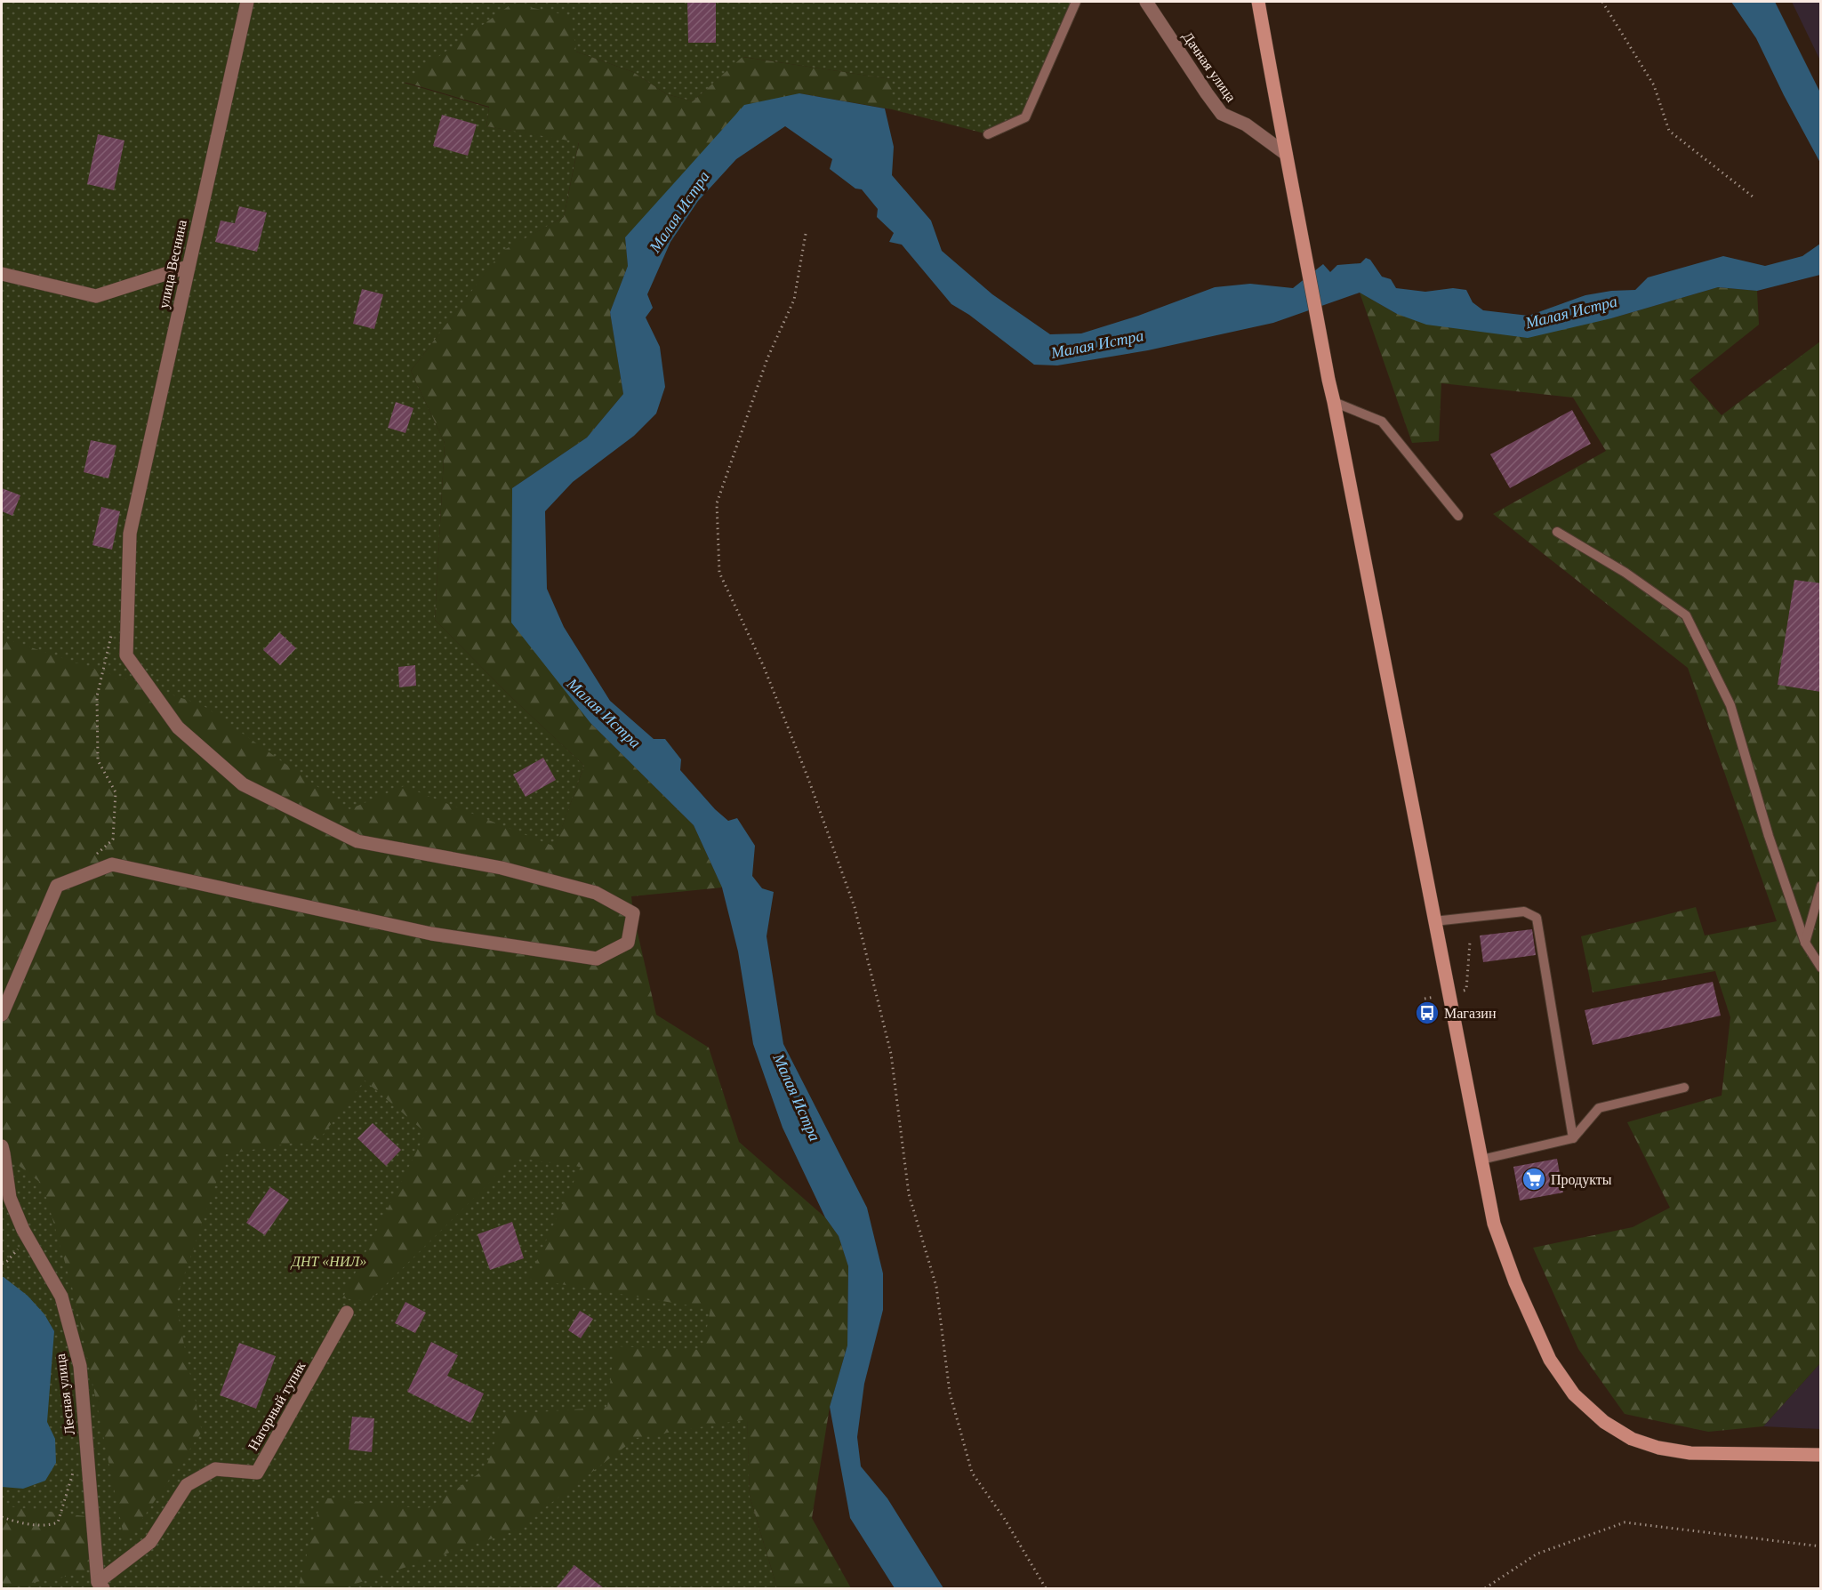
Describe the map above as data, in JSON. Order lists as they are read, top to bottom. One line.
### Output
{"streets":{"street":["Дачная улица","улица Веснина","Лесная улица","Нагорный тупик"]},"crossings":[["Лесная улица","Нагорный тупик"]],"water":["Малая Истра"],"parks":["ДНТ «НИЛ»"],"places":{"bus stop":["Магазин"],"supermarket":["Продукты"]}}
